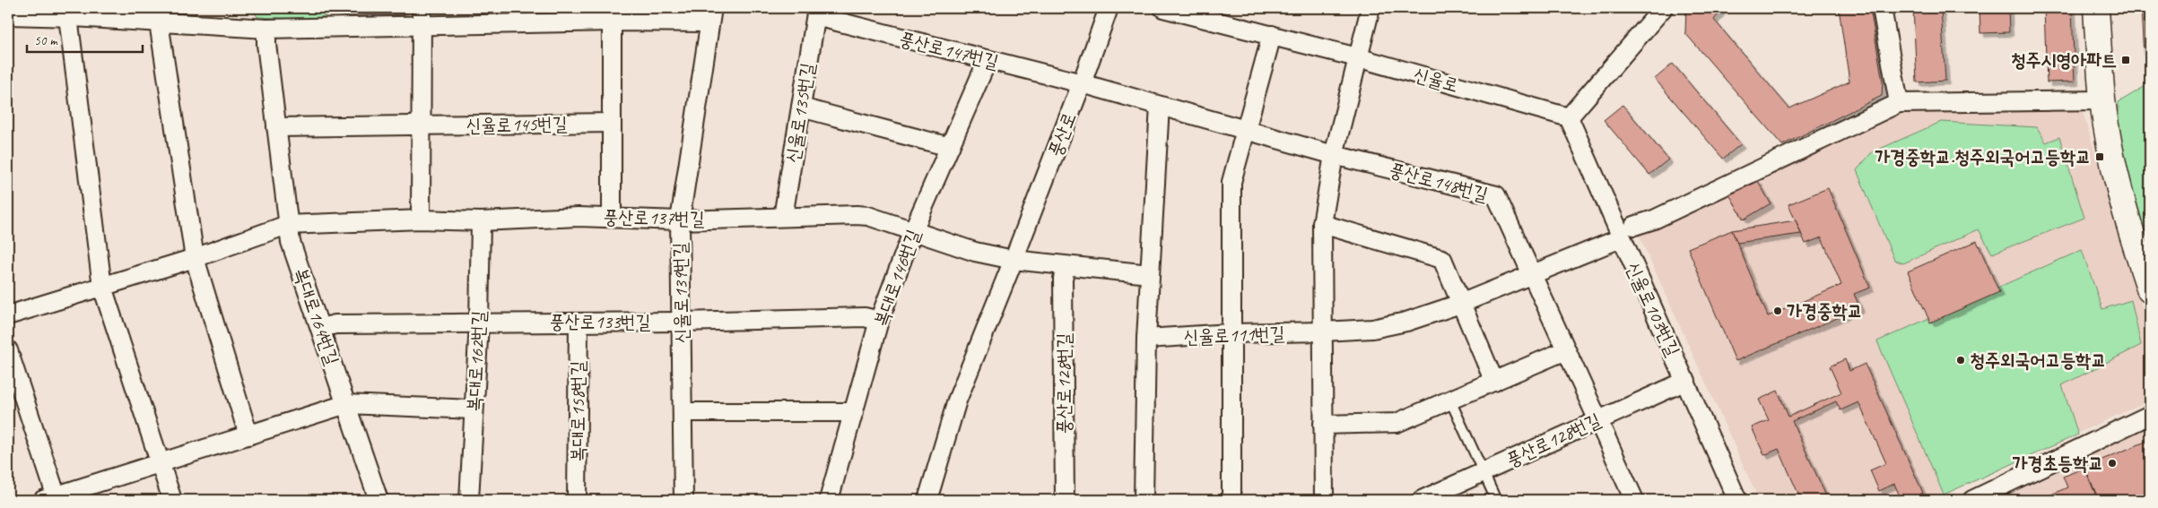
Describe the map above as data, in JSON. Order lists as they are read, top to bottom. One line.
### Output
{"streets":{"street":["풍산로147번길","신율로","신율로135번길","신율로145번길","풍산로","풍산로148번길","풍산로137번길","복대로146번길","신율로139번길","신율로103번길","복대로164번길","풍산로133번길","신율로111번길","복대로162번길","풍산로128번길","복대로158번길"]},"crossings":[["풍산로147번길","신율로135번길"],["풍산로147번길","풍산로"],["풍산로147번길","풍산로148번길"],["풍산로147번길","복대로146번길"],["신율로","신율로103번길"],["신율로135번길","풍산로137번길"],["신율로145번길","복대로164번길"],["풍산로","풍산로148번길"],["풍산로","풍산로137번길"],["풍산로148번길","신율로111번길"],["풍산로148번길","풍산로128번길"],["풍산로137번길","복대로146번길"],["풍산로137번길","신율로139번길"],["풍산로137번길","복대로164번길"],["풍산로137번길","복대로162번길"],["복대로146번길","풍산로133번길"],["신율로139번길","풍산로133번길"],["신율로103번길","신율로111번길"],["신율로103번길","풍산로128번길"],["복대로164번길","풍산로133번길"],["풍산로133번길","복대로162번길"],["풍산로133번길","복대로158번길"]],"places":{"transit":["청주시영아파트","가경중학교.청주외국어고등학교"],"other":["가경중학교","청주외국어고등학교","가경초등학교"]},"scale_bar":"50 m"}
